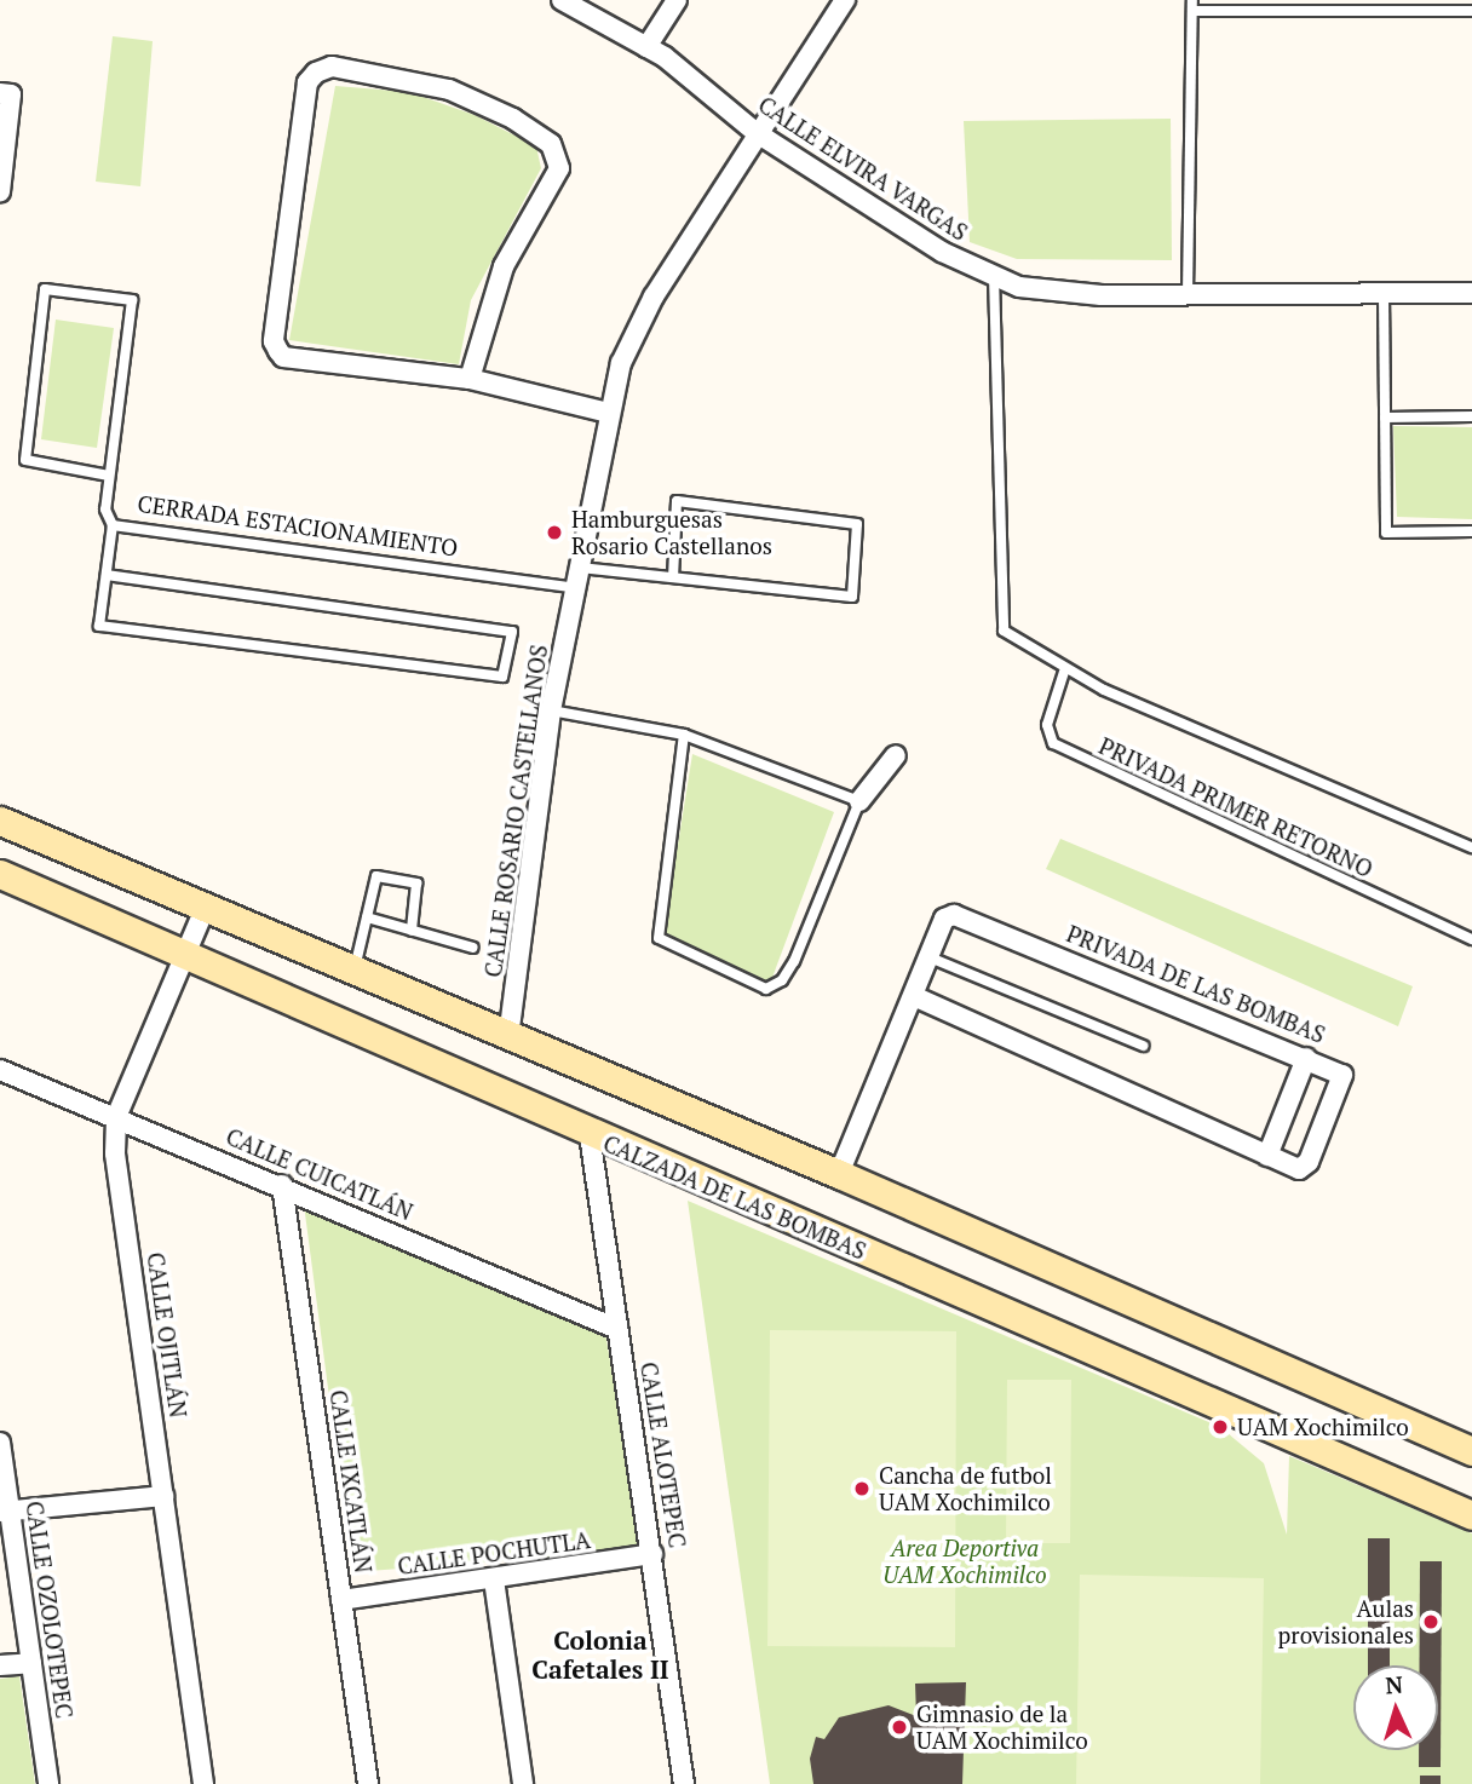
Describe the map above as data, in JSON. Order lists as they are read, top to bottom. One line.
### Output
{"streets":{"main road":["CALZADA DE LAS BOMBAS"],"street":["CALLE ELVIRA VARGAS","CALLE ROSARIO CASTELLANOS","PRIVADA DE LAS BOMBAS","CALLE CUICATLÁN","CALLE OJITLÁN","CALLE ALOTEPEC","CALLE IXCATLÁN","CALLE POCHUTLA","CALLE OZOLOTEPEC"],"lane":["CERRADA ESTACIONAMIENTO","PRIVADA PRIMER RETORNO"]},"crossings":[["CALLE ELVIRA VARGAS","CALLE ROSARIO CASTELLANOS"],["CERRADA ESTACIONAMIENTO","CALLE ROSARIO CASTELLANOS"],["CALLE CUICATLÁN","CALLE OJITLÁN"],["CALLE CUICATLÁN","CALLE ALOTEPEC"],["CALLE CUICATLÁN","CALLE IXCATLÁN"],["CALZADA DE LAS BOMBAS","CALLE OJITLÁN"],["CALZADA DE LAS BOMBAS","CALLE ALOTEPEC"],["CALLE ALOTEPEC","CALLE POCHUTLA"],["CALLE IXCATLÁN","CALLE POCHUTLA"]],"districts":["Colonia Cafetales II"],"parks":["Area Deportiva UAM Xochimilco"],"places":["Hamburguesas Rosario Castellanos","UAM Xochimilco","Cancha de futbol UAM Xochimilco","Aulas provisionales","Gimnasio de la UAM Xochimilco"],"north":"top"}
